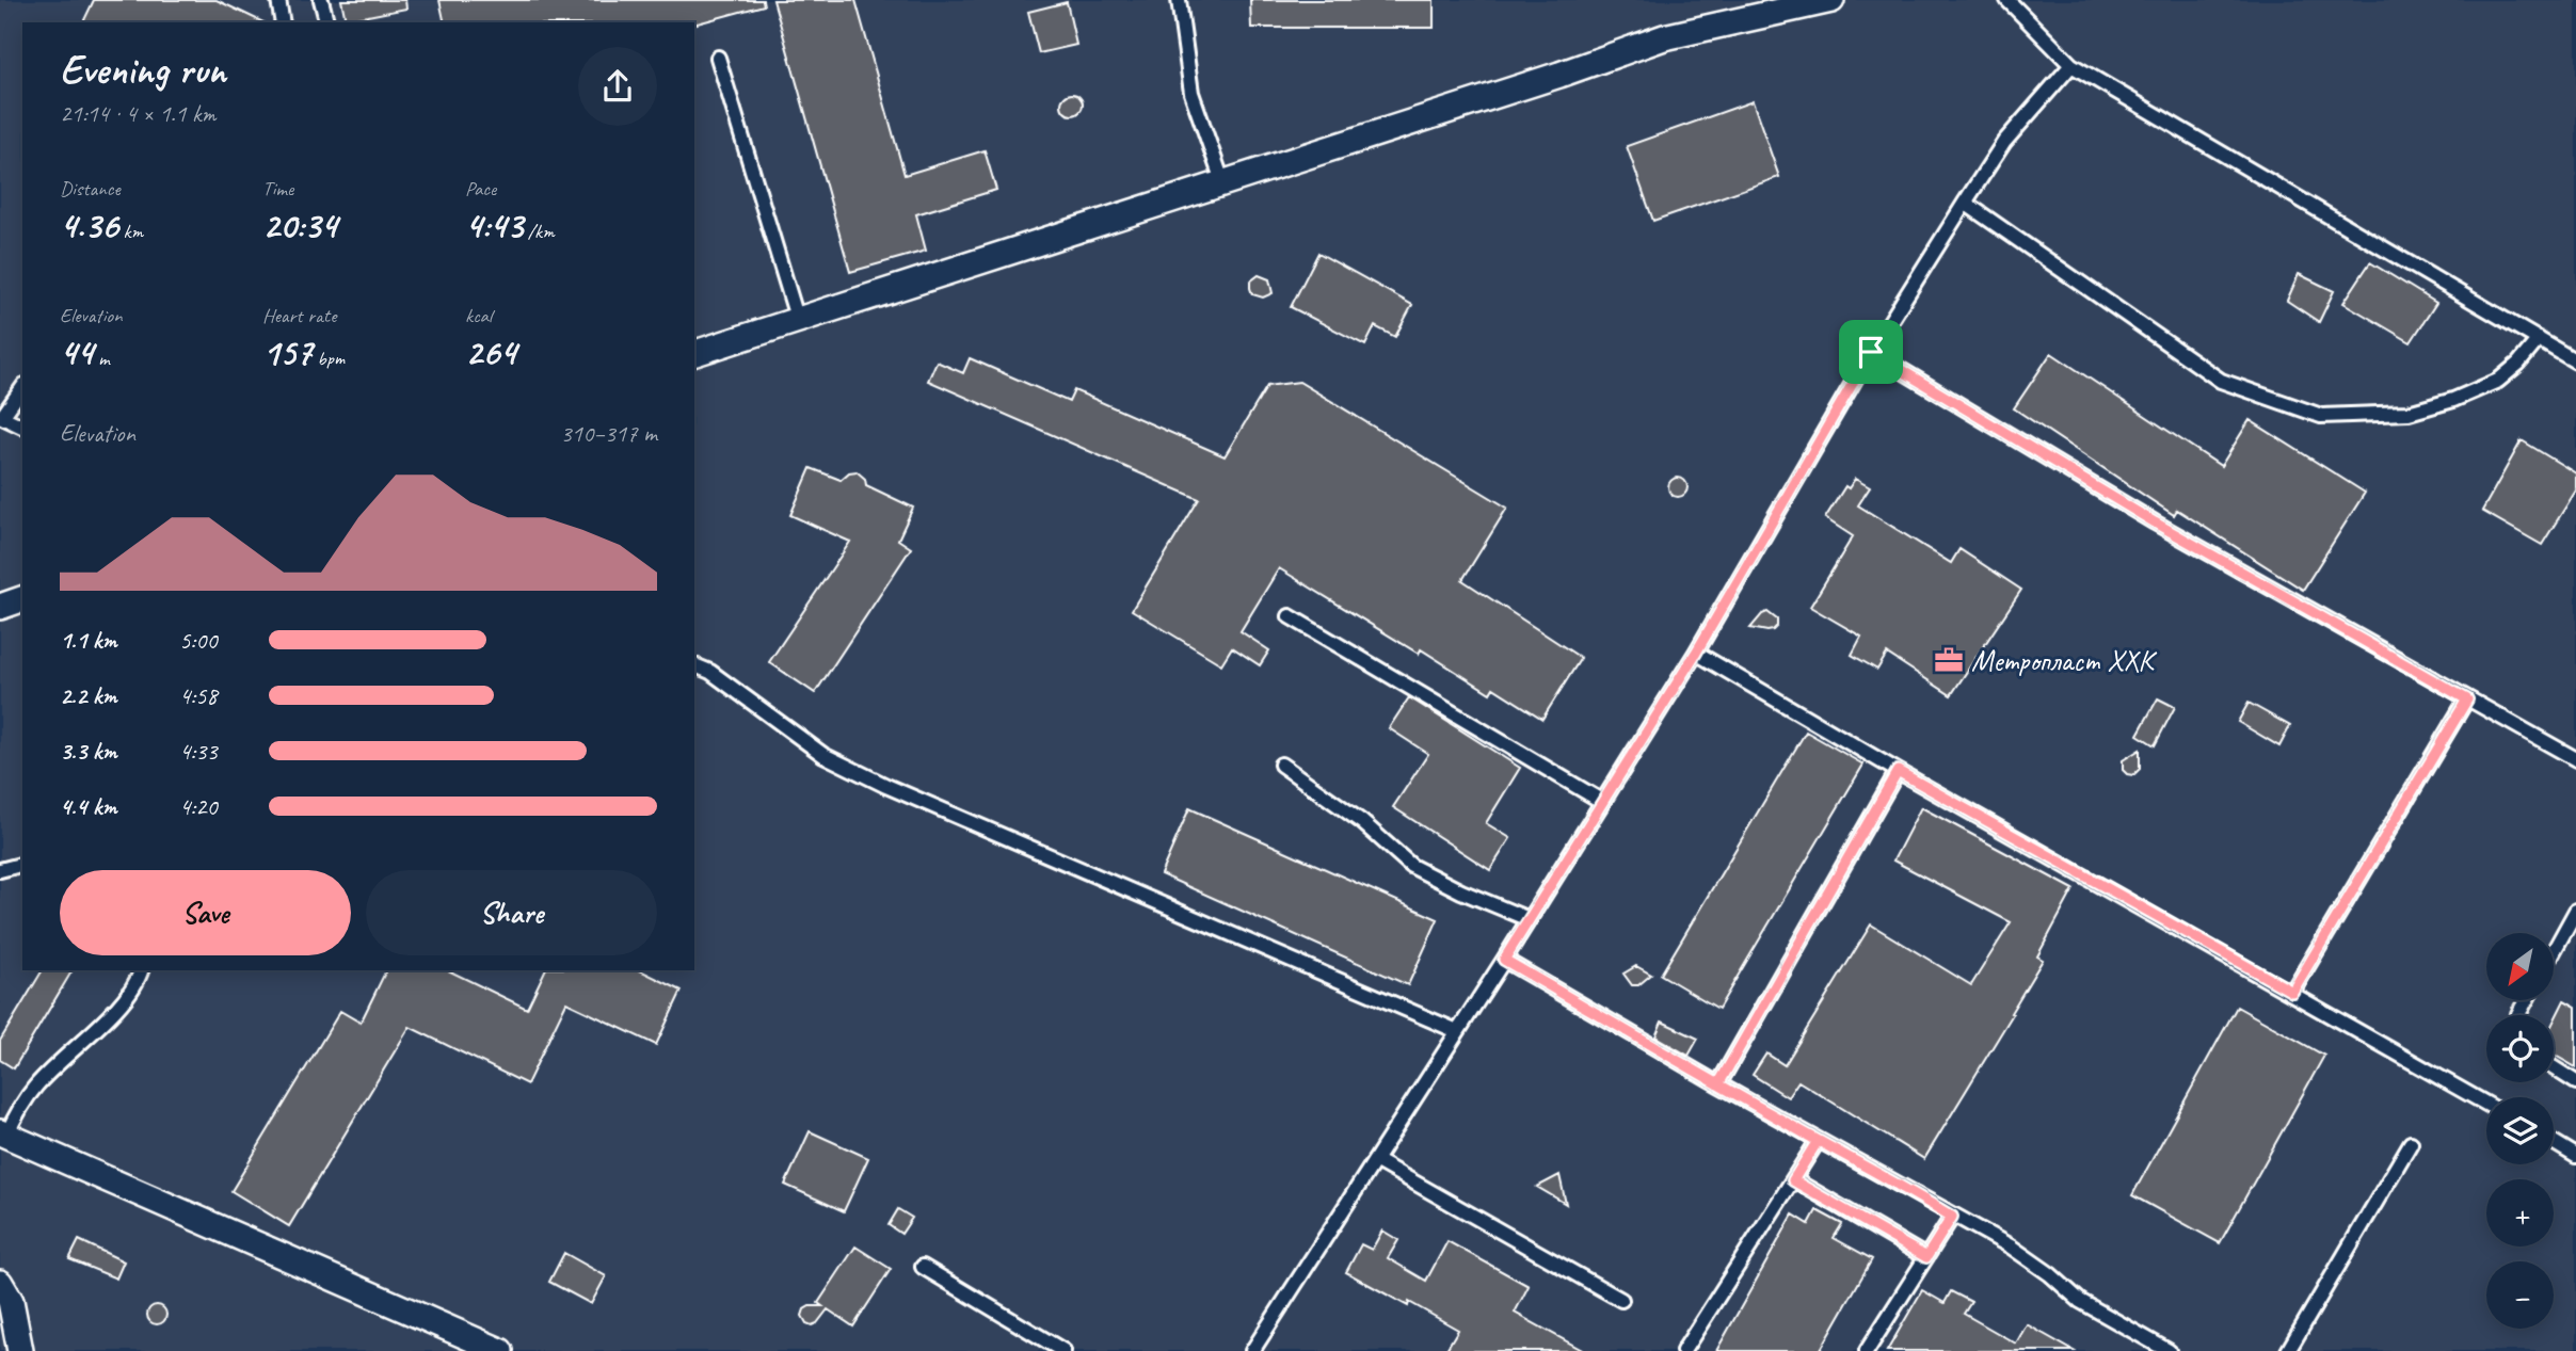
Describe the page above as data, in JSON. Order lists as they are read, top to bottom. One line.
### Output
{"places":{"office":["Метропласт ХХК"]},"north":"bottom left","page":{"heading":["Evening run","21:14 · 4 × 1.1 km"],"stats":[["Distance","4.36 km"],["Time","20:34"],["Pace","4:43 /km"],["Elevation","44 m"],["Heart rate","157 bpm"],["kcal","264"]],"chart":["Elevation","310–317 m"],"list":[{"name":"1.1 km","note":"5:00"},{"name":"2.2 km","note":"4:58"},{"name":"3.3 km","note":"4:33"},{"name":"4.4 km","note":"4:20"}],"buttons":["Save","Share"],"map_buttons":["+","−"]}}
